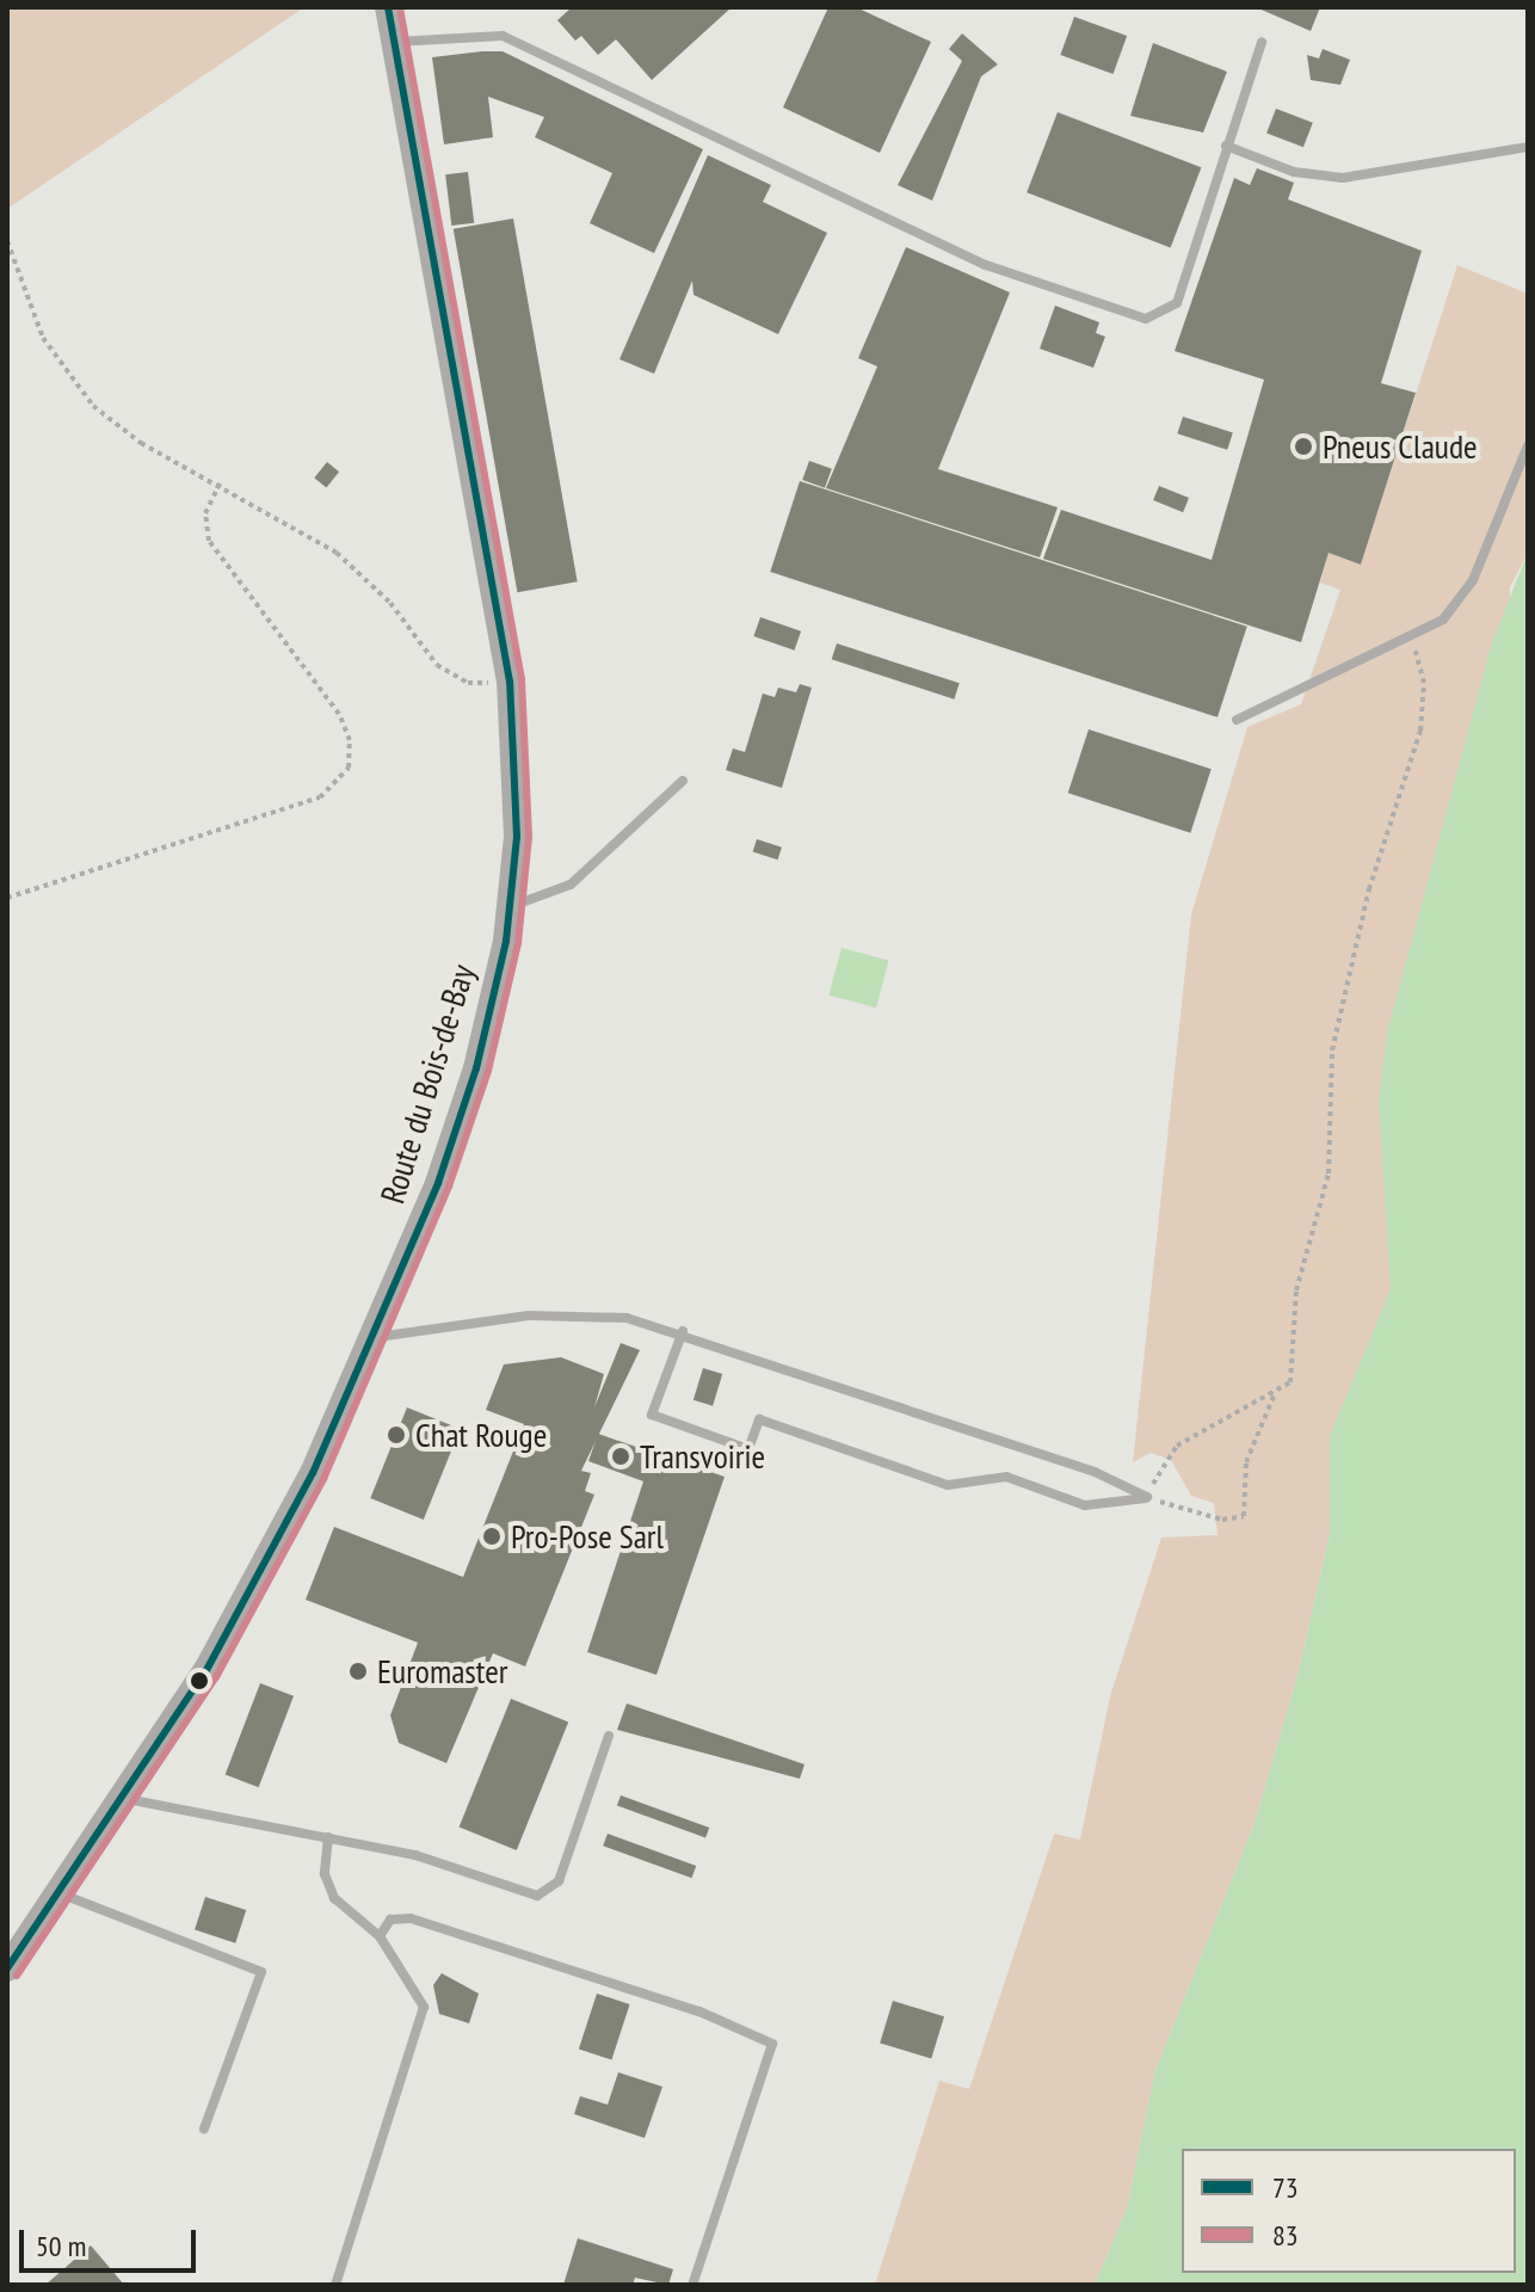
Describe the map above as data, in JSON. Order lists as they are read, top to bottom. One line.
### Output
{"streets":{"main road":["Route du Bois-de-Bay"]},"places":["Pneus Claude","Chat Rouge","Transvoirie","Pro-Pose Sarl","Euromaster"],"lines":["transit line 73","transit line 83"],"legend":["73","83"],"scale_bar":"50 m"}
